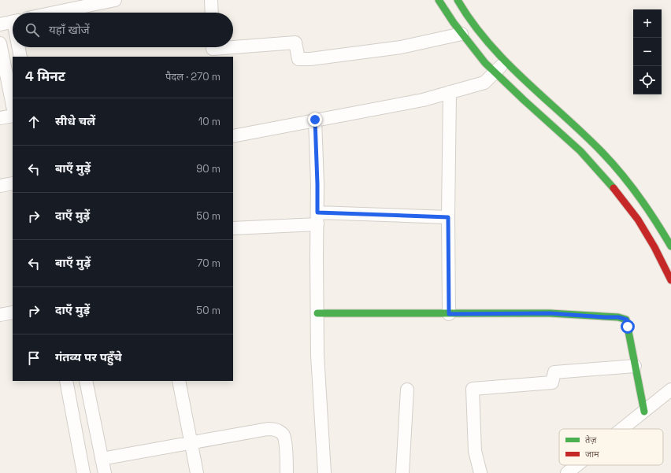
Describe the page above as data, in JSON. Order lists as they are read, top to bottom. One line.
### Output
{"legend":["तेज़","जाम"],"page":{"map_buttons":["+","−"],"search":"यहाँ खोजें","heading":["4 मिनट","पैदल · 270 m"],"list":[["सीधे चलें","10 m"],["बाएँ मुड़ें","90 m"],["दाएँ मुड़ें","50 m"],["बाएँ मुड़ें","70 m"],["दाएँ मुड़ें","50 m"],"गंतव्य पर पहुँचे"]}}
